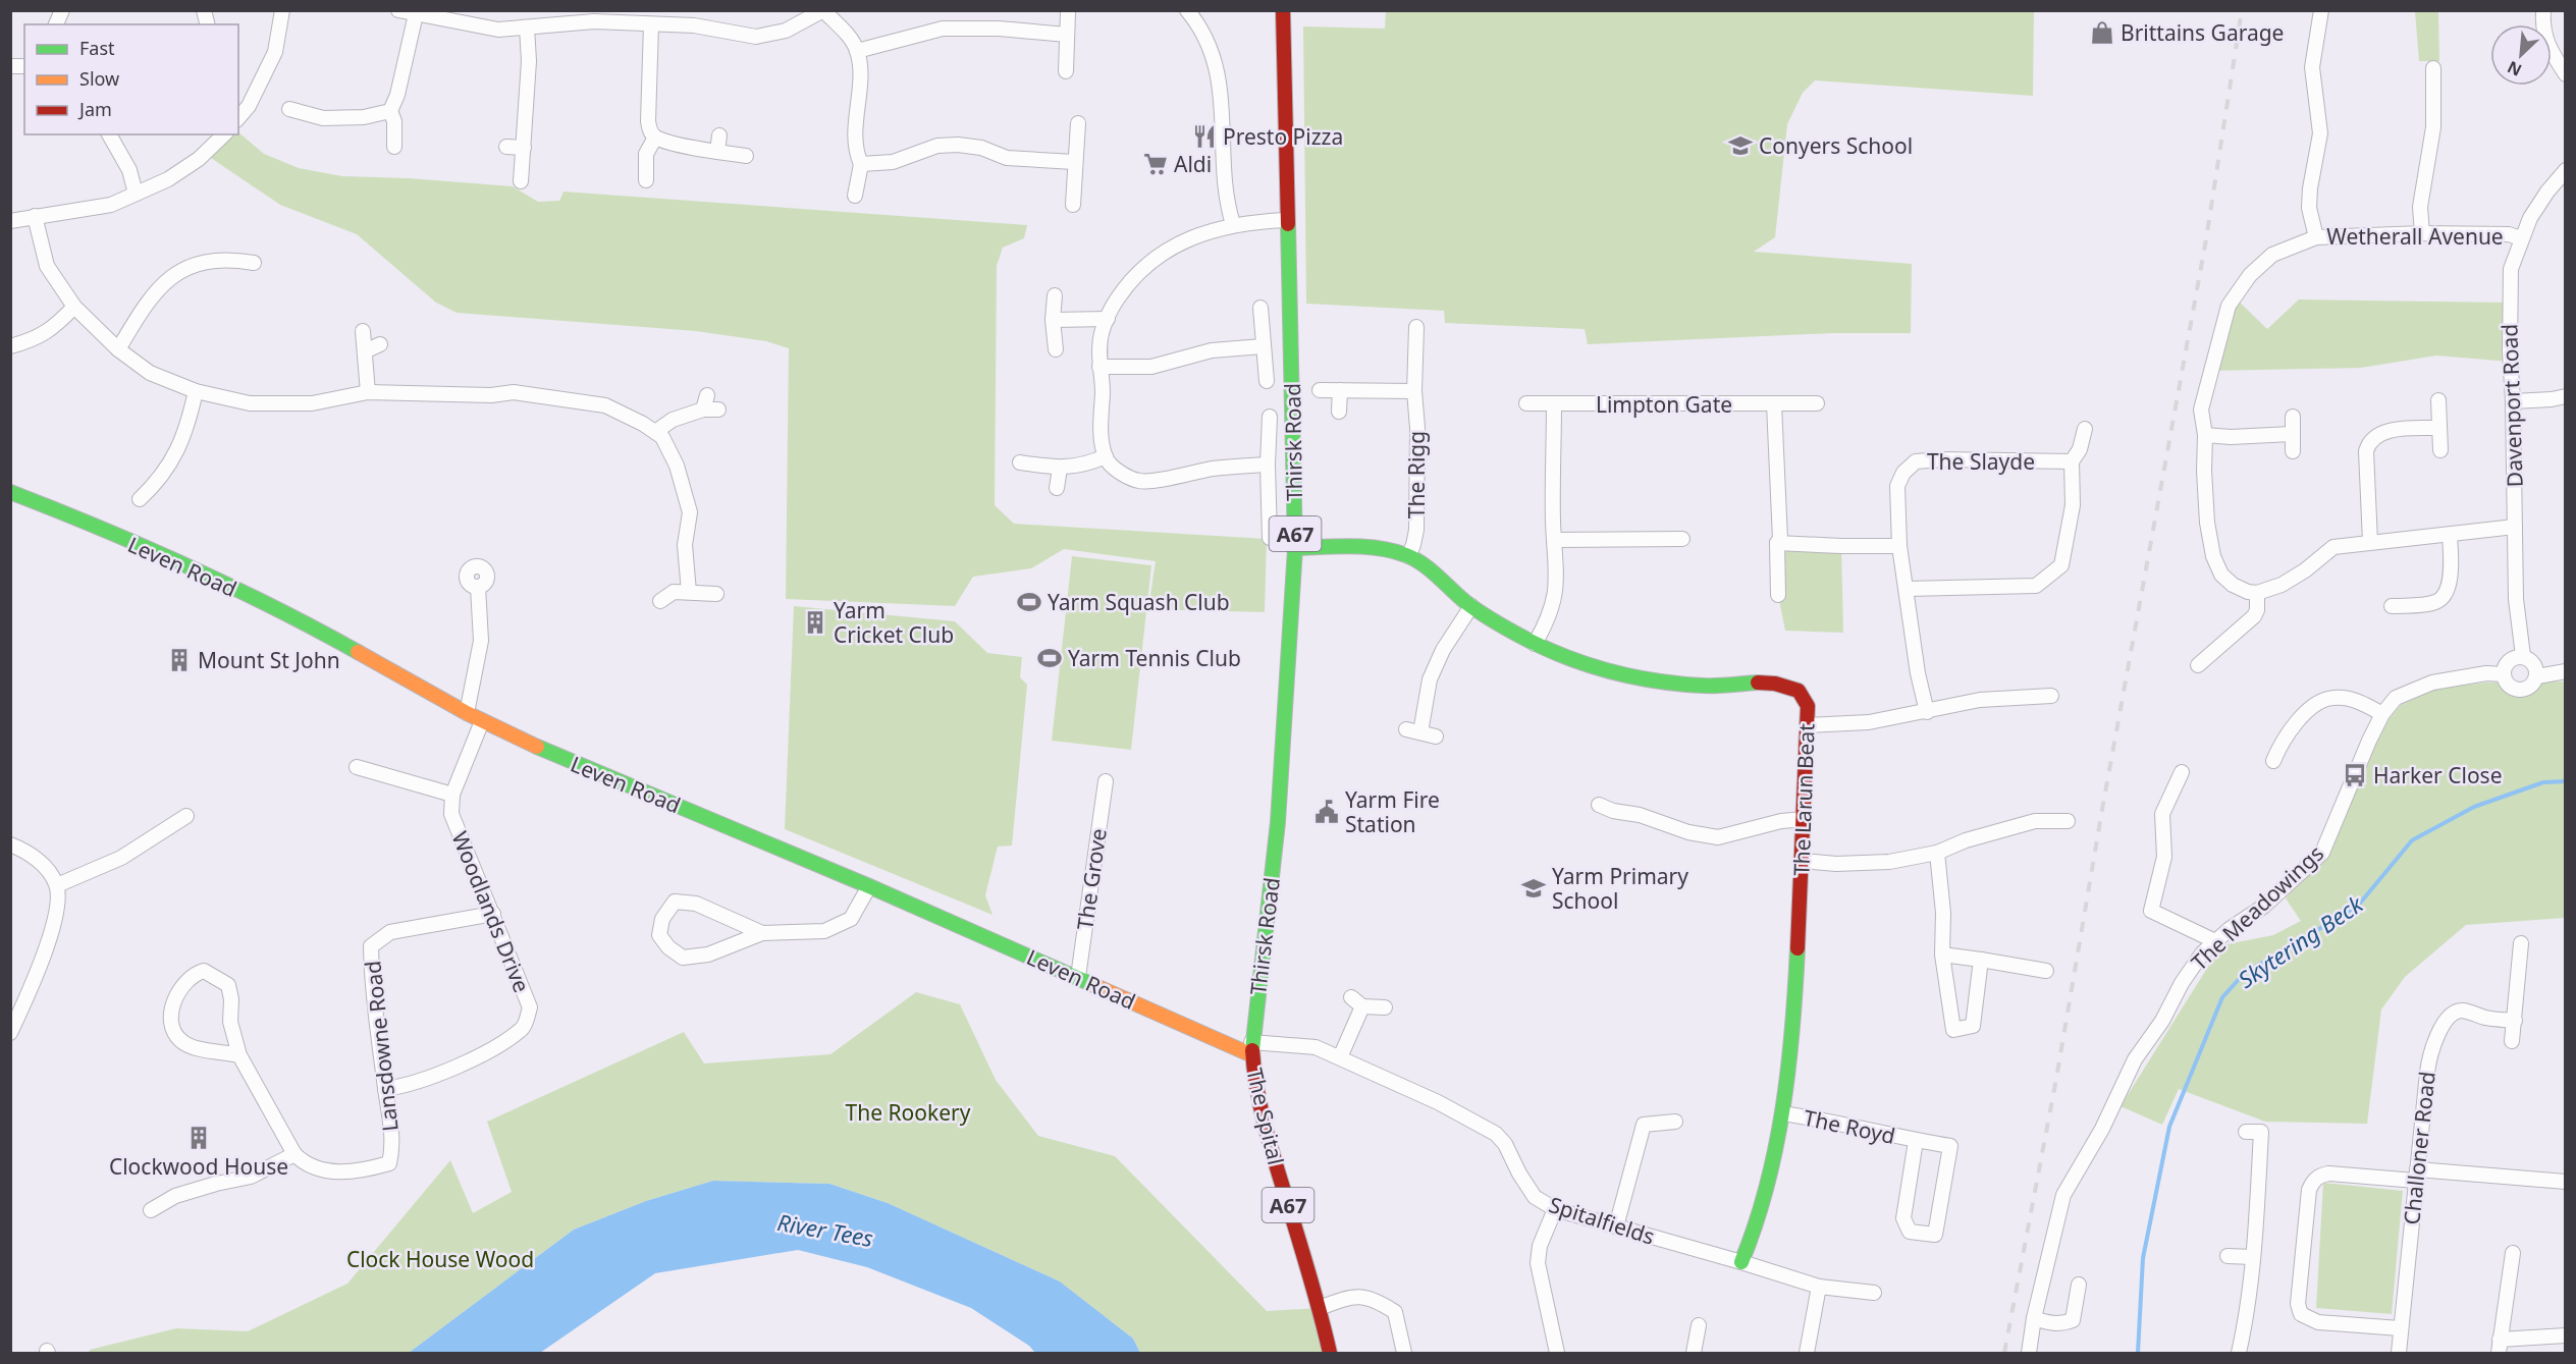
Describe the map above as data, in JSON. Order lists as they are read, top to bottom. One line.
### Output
{"streets":{"street":["Wetherall Avenue","Limpton Gate","Davenport Road","Thirsk Road","The Slayde","The Rigg","A67","Leven Road","The Larun Beat","The Grove","The Meadowings","Woodlands Drive","Lansdowne Road","The Spital","The Royd","Challoner Road","Spitalfields"]},"crossings":[["Wetherall Avenue","Davenport Road"],["Davenport Road","The Meadowings"],["Thirsk Road","Leven Road"],["Thirsk Road","The Larun Beat"],["Thirsk Road","The Spital"],["Thirsk Road","Spitalfields"],["The Rigg","The Larun Beat"],["Leven Road","The Grove"],["Leven Road","Woodlands Drive"],["Leven Road","The Spital"],["Leven Road","Spitalfields"],["The Larun Beat","The Royd"],["The Larun Beat","Spitalfields"],["Woodlands Drive","Lansdowne Road"],["The Spital","Spitalfields"]],"water":["Skytering Beck","River Tees"],"parks":["The Rookery","Clock House Wood"],"places":{"shop":["Brittains Garage"],"restaurant":["Presto Pizza"],"school or university":["Conyers School","Yarm Primary School"],"supermarket":["Aldi"],"sports":["Yarm Squash Club","Yarm Tennis Club"],"building":["Yarm Cricket Club","Mount St John","Clockwood House"],"bus stop":["Harker Close"],"public building":["Yarm Fire Station"]},"legend":["Fast","Slow","Jam"],"north":"bottom left"}
